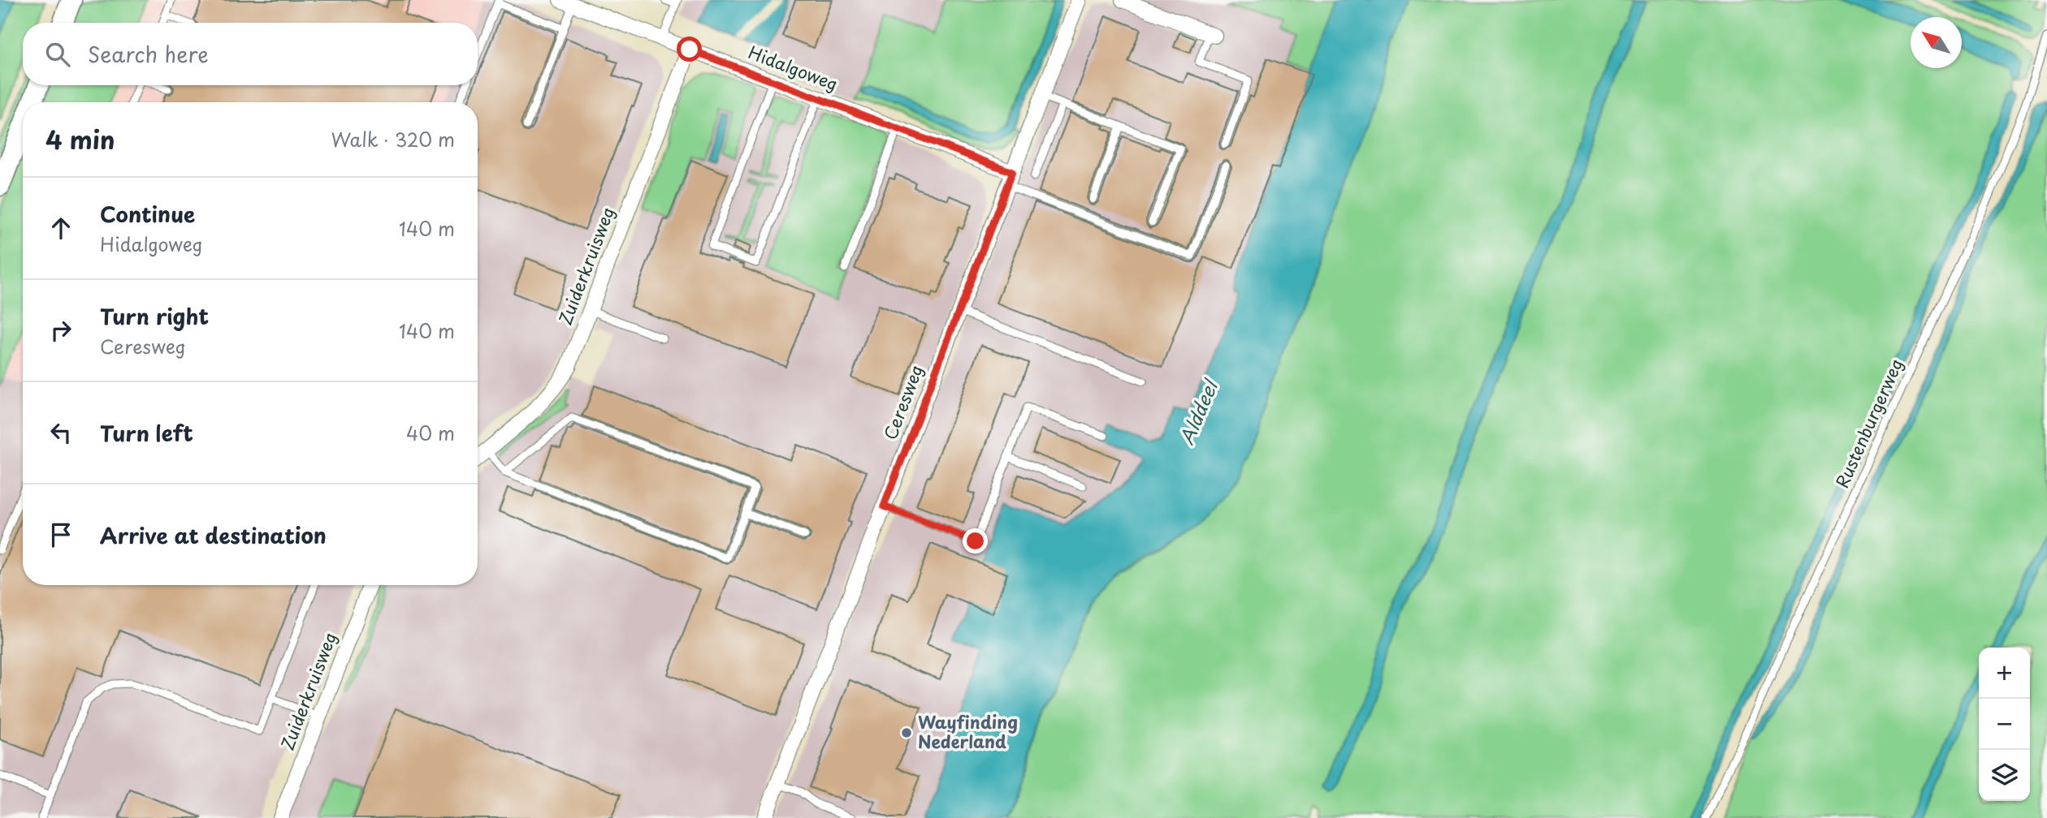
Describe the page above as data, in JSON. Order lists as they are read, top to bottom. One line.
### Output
{"streets":{"street":["Hidalgoweg","Zuiderkruisweg","Ceresweg"],"lane":["Rustenburgerweg"]},"crossings":[["Hidalgoweg","Zuiderkruisweg"],["Hidalgoweg","Ceresweg"]],"water":["Alddeel"],"places":["Wayfinding Nederland"],"north":"top left","page":{"search":"Search here","heading":["4 min","Walk · 320 m"],"list":[["Continue","Hidalgoweg","140 m"],["Turn right","Ceresweg","140 m"],["Turn left","40 m"],"Arrive at destination"],"map_buttons":["+","−"]}}
